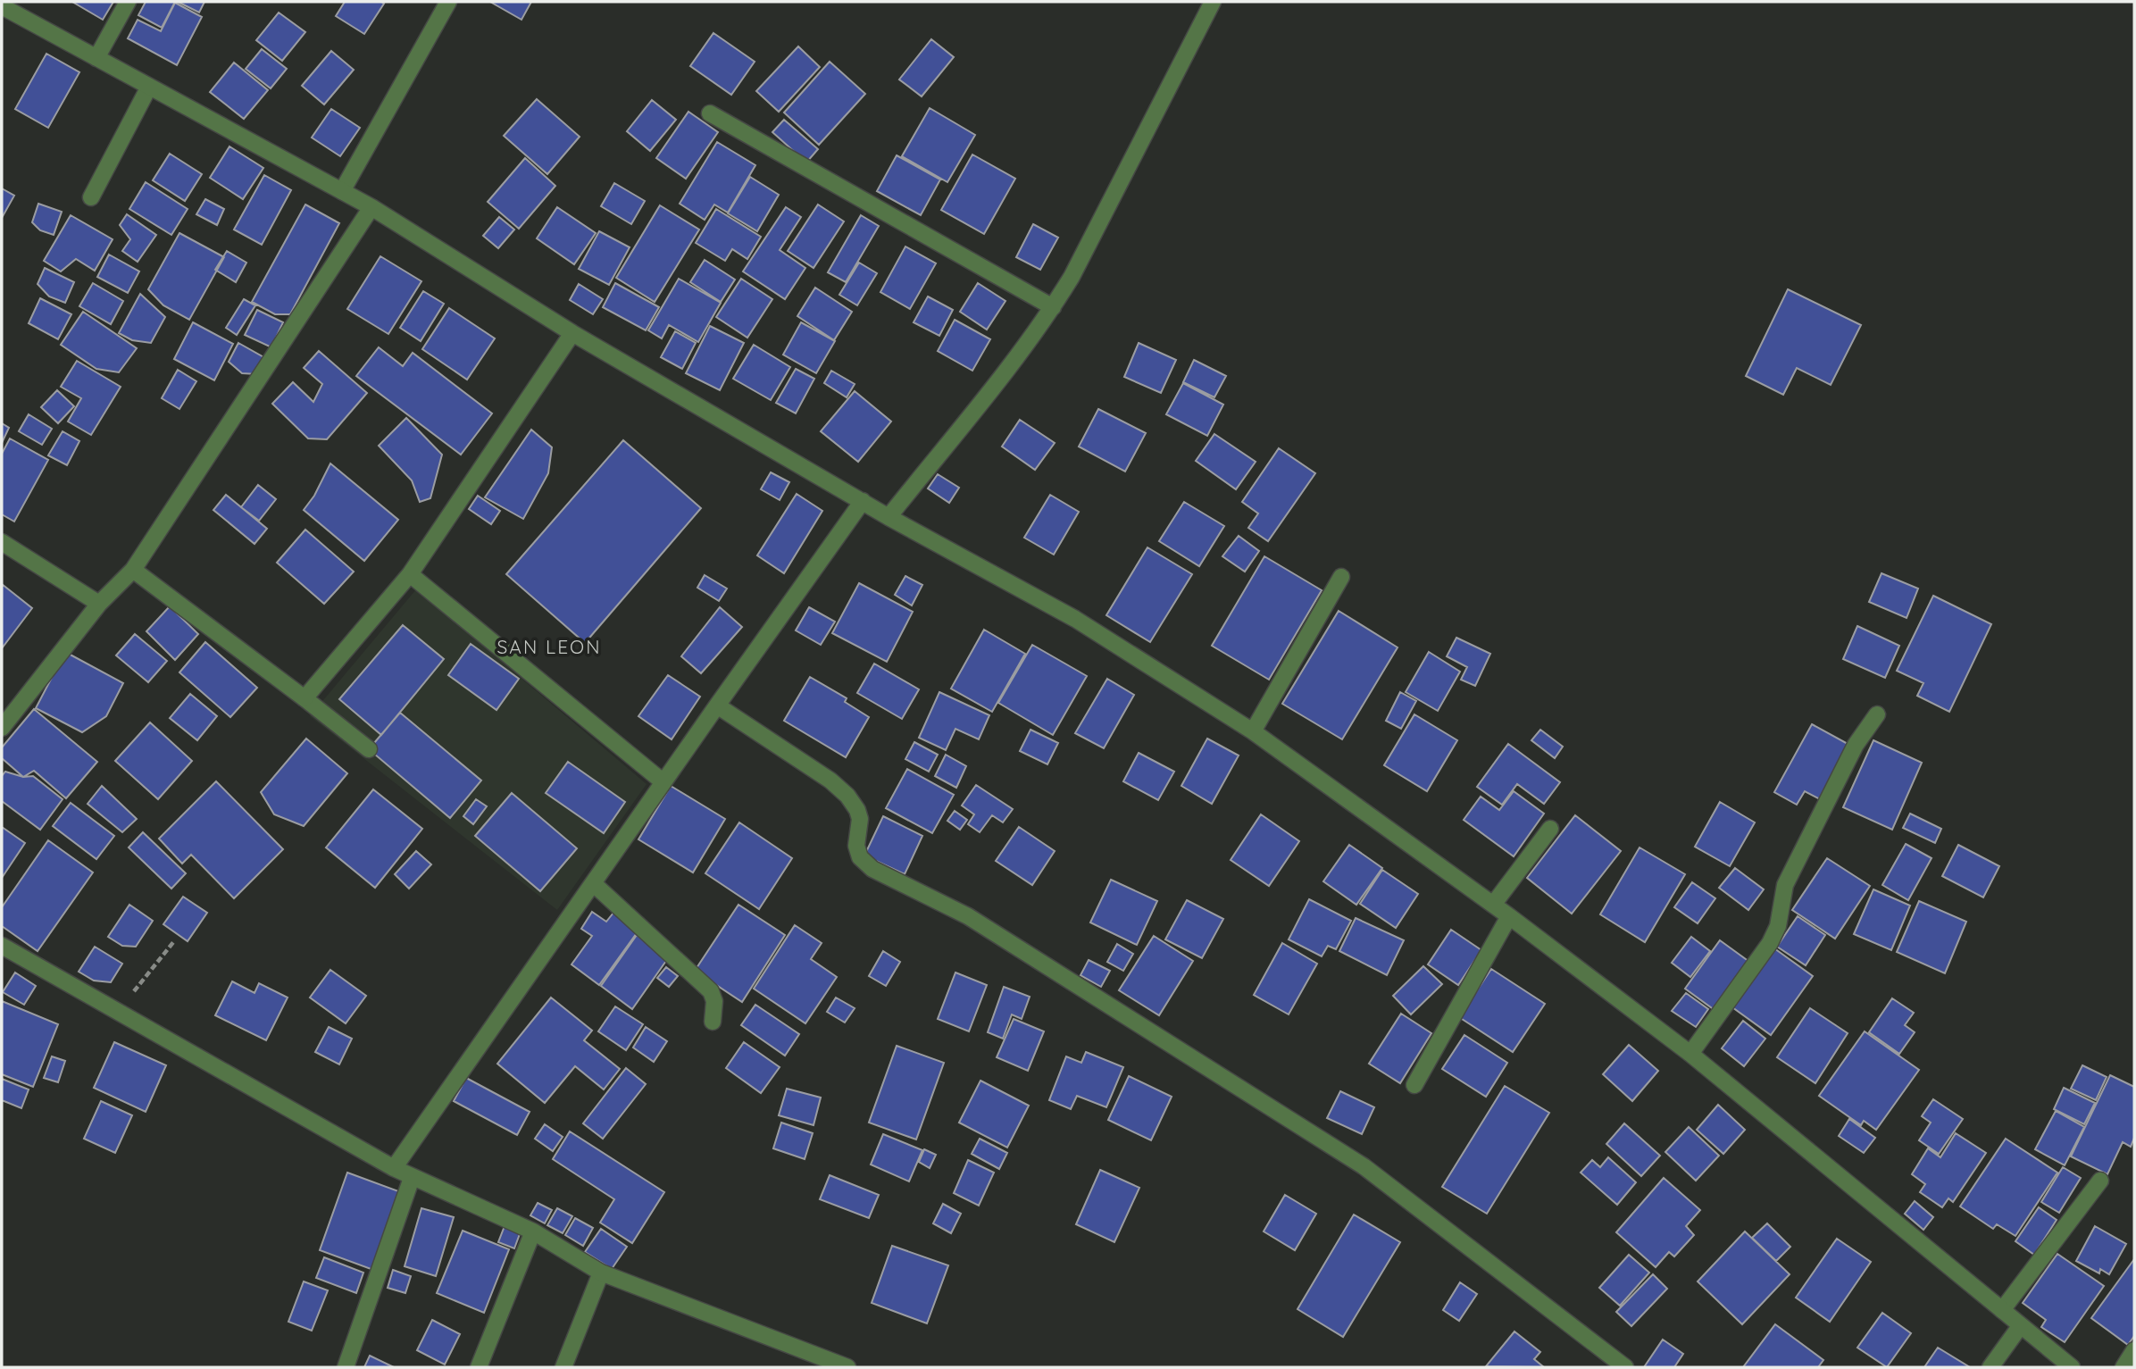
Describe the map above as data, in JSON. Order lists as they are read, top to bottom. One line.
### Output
{"districts":["SAN LEON"]}
